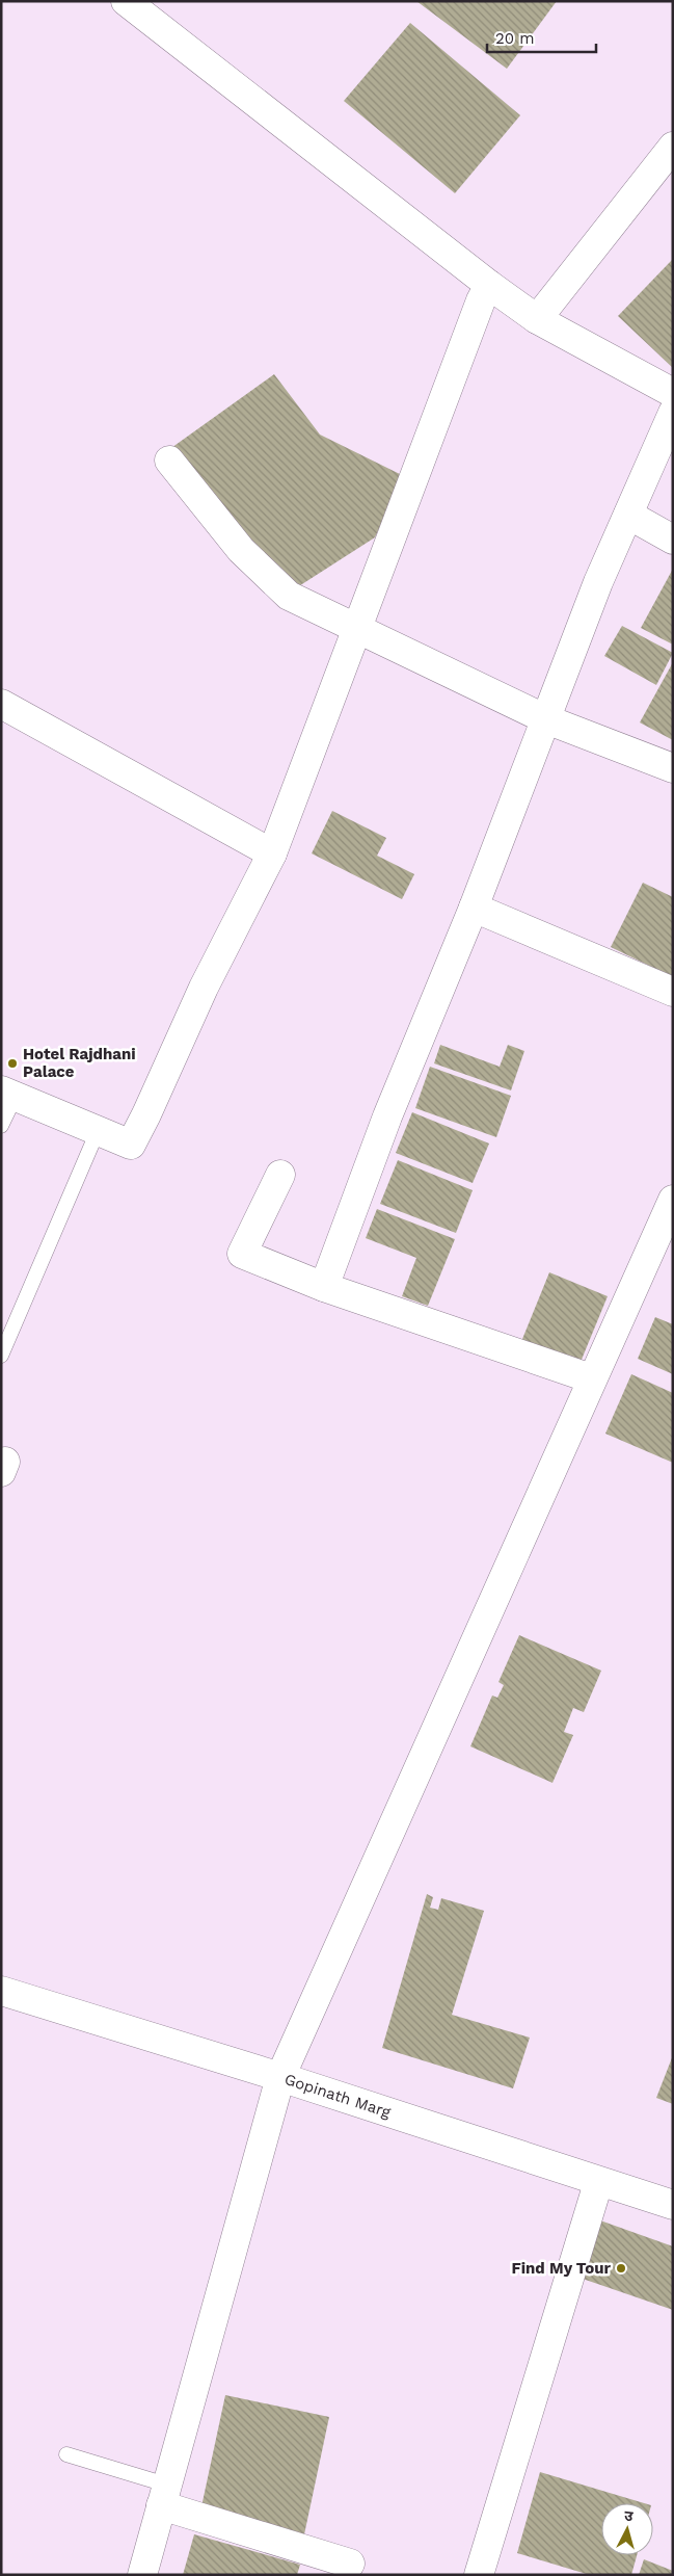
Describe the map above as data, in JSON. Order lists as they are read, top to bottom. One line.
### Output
{"streets":{"street":["Gopinath Marg"]},"places":["Hotel Rajdhani Palace","Find My Tour"],"scale_bar":"20 m","north":"top"}
